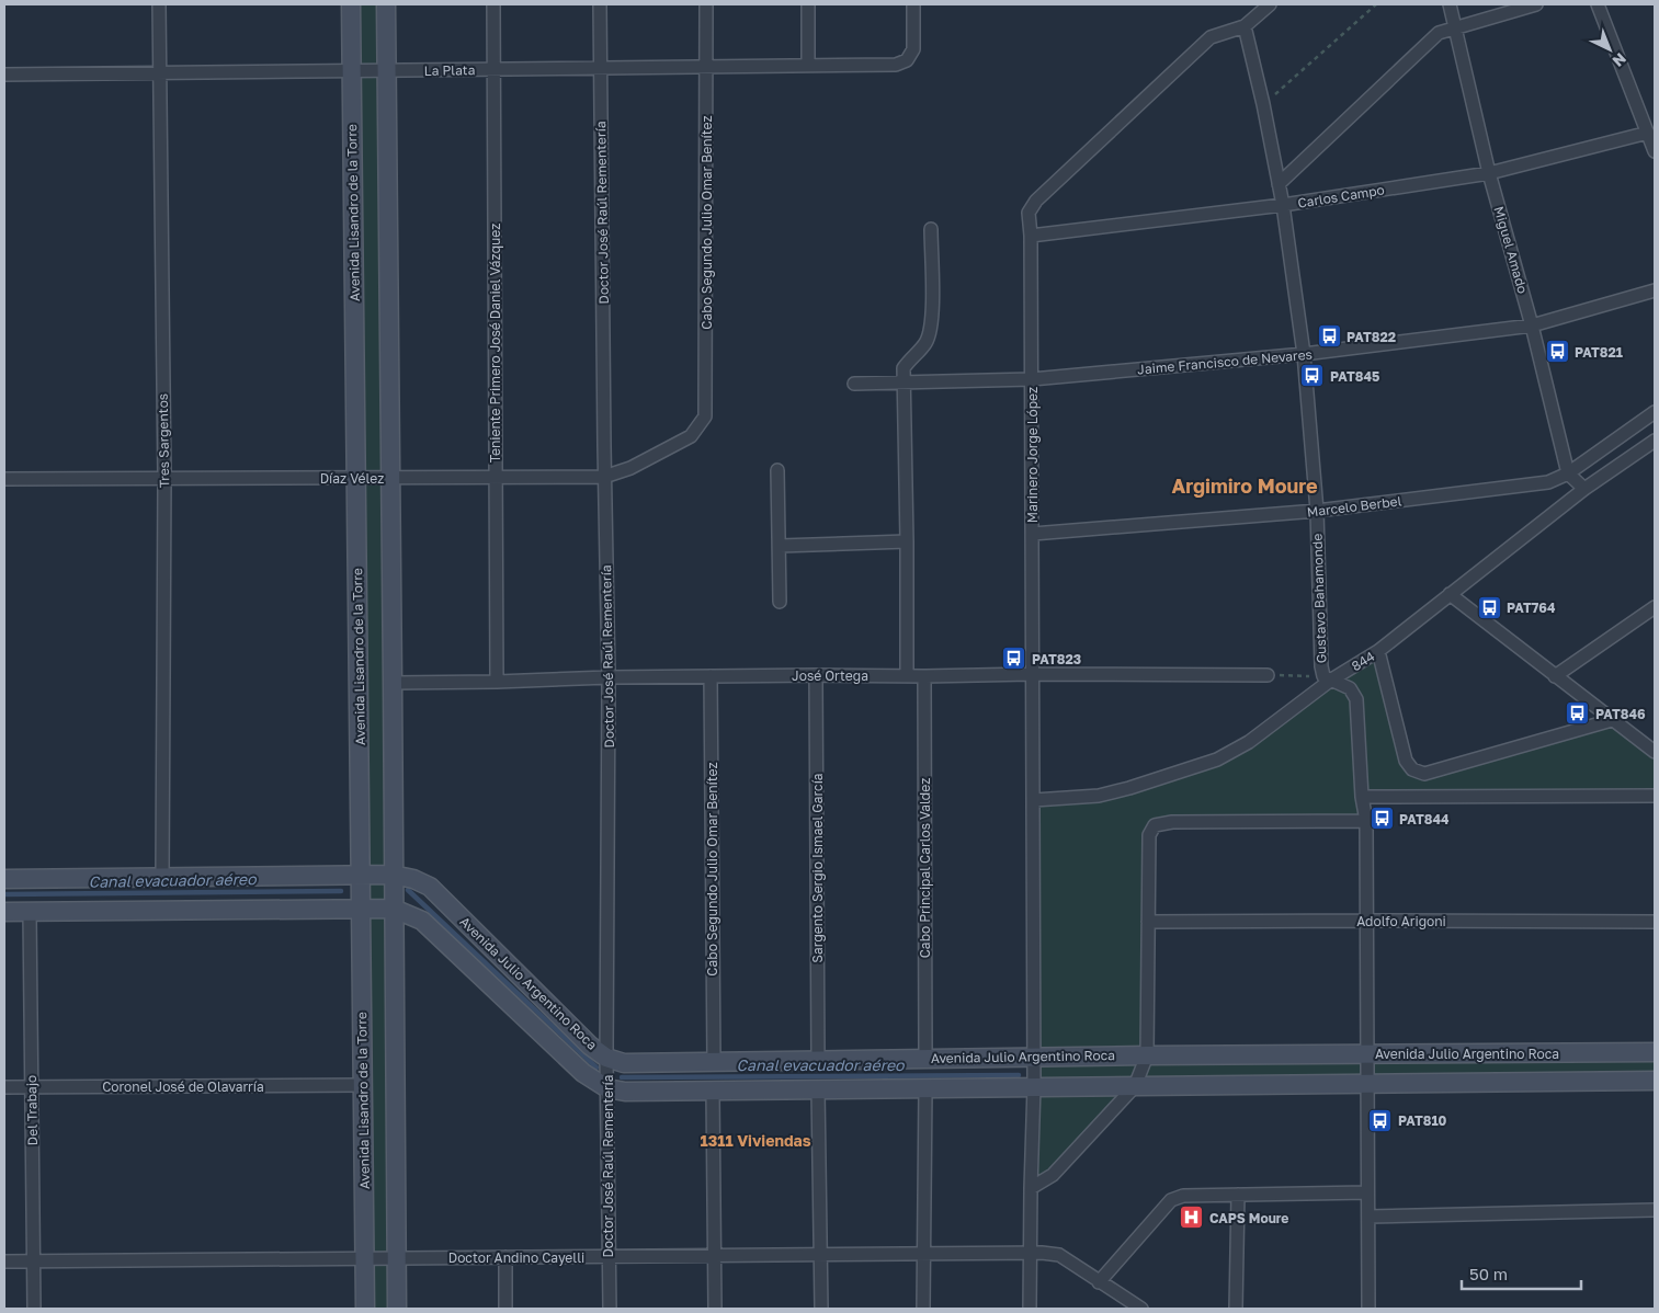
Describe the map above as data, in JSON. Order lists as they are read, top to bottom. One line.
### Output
{"streets":{"main road":["Avenida Lisandro de la Torre","Avenida Julio Argentino Roca"],"street":["La Plata","Carlos Campo","Doctor José Raúl Rementería","Cabo Segundo Julio Omar Benítez","Miguel Amado","Teniente Primero José Daniel Vázquez","Jaime Francisco de Nevares","Tres Sargentos","Marinero Jorge López","Díaz Vélez","Marcelo Berbel","Gustavo Bahamonde","844","José Ortega","Sargento Sergio Ismael García","Cabo Principal Carlos Valdez","Adolfo Arigoni","Coronel José de Olavarría","Del Trabajo","Doctor Andino Cayelli"]},"crossings":[["La Plata","Avenida Lisandro de la Torre"],["La Plata","Doctor José Raúl Rementería"],["La Plata","Cabo Segundo Julio Omar Benítez"],["La Plata","Teniente Primero José Daniel Vázquez"],["La Plata","Tres Sargentos"],["Carlos Campo","Miguel Amado"],["Carlos Campo","Marinero Jorge López"],["Carlos Campo","Gustavo Bahamonde"],["Avenida Lisandro de la Torre","Díaz Vélez"],["Avenida Lisandro de la Torre","Avenida Julio Argentino Roca"],["Avenida Lisandro de la Torre","Coronel José de Olavarría"],["Avenida Lisandro de la Torre","Doctor Andino Cayelli"],["Doctor José Raúl Rementería","Díaz Vélez"],["Doctor José Raúl Rementería","José Ortega"],["Doctor José Raúl Rementería","Avenida Julio Argentino Roca"],["Doctor José Raúl Rementería","Doctor Andino Cayelli"],["Cabo Segundo Julio Omar Benítez","Díaz Vélez"],["Cabo Segundo Julio Omar Benítez","José Ortega"],["Cabo Segundo Julio Omar Benítez","Avenida Julio Argentino Roca"],["Miguel Amado","Jaime Francisco de Nevares"],["Miguel Amado","Marcelo Berbel"],["Teniente Primero José Daniel Vázquez","Díaz Vélez"],["Teniente Primero José Daniel Vázquez","José Ortega"],["Jaime Francisco de Nevares","Marinero Jorge López"],["Jaime Francisco de Nevares","Gustavo Bahamonde"],["Tres Sargentos","Díaz Vélez"],["Tres Sargentos","Avenida Julio Argentino Roca"],["Marinero Jorge López","Marcelo Berbel"],["Marinero Jorge López","Gustavo Bahamonde"],["Marinero Jorge López","844"],["Marinero Jorge López","José Ortega"],["Marinero Jorge López","Avenida Julio Argentino Roca"],["Marcelo Berbel","Gustavo Bahamonde"],["Gustavo Bahamonde","844"],["Gustavo Bahamonde","Adolfo Arigoni"],["Gustavo Bahamonde","Avenida Julio Argentino Roca"],["José Ortega","Sargento Sergio Ismael García"],["José Ortega","Cabo Principal Carlos Valdez"],["Sargento Sergio Ismael García","Avenida Julio Argentino Roca"],["Cabo Principal Carlos Valdez","Avenida Julio Argentino Roca"],["Avenida Julio Argentino Roca","Del Trabajo"],["Coronel José de Olavarría","Del Trabajo"],["Del Trabajo","Doctor Andino Cayelli"]],"districts":["Argimiro Moure","1311 Viviendas"],"water":["Canal evacuador aéreo"],"places":{"bus stop":["PAT822","PAT821","PAT845","PAT764","PAT823","PAT846","PAT844","PAT810"],"hospital":["CAPS Moure"]},"scale_bar":"50 m","north":"bottom right"}
